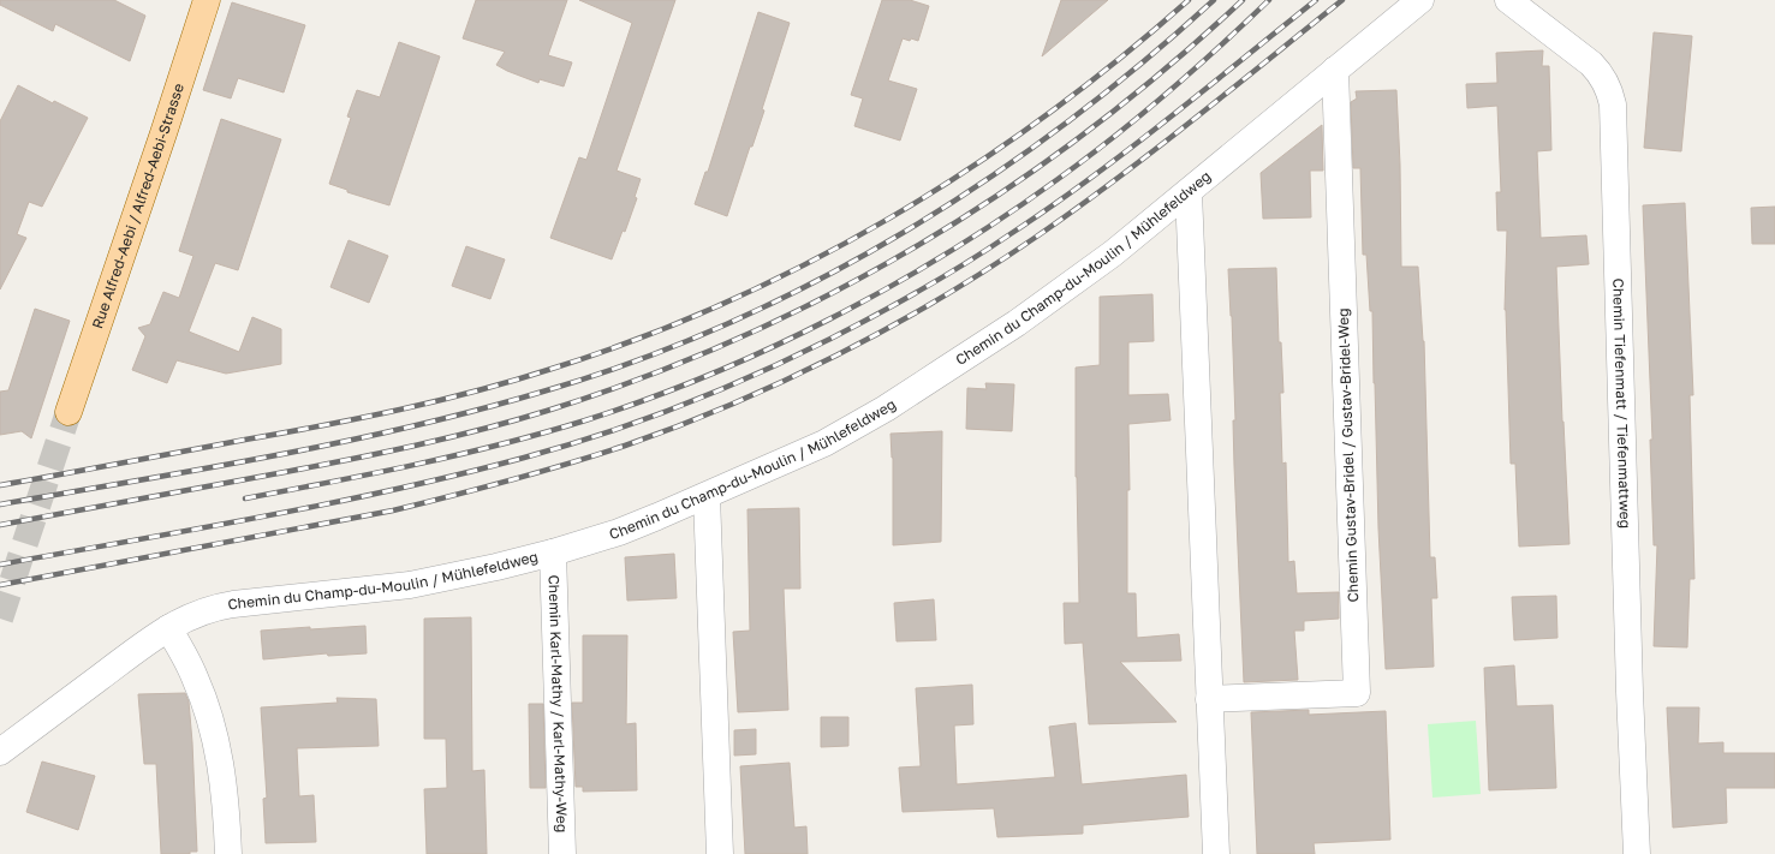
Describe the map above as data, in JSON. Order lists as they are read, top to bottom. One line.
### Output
{"streets":{"main road":["Rue Alfred-Aebi / Alfred-Aebi-Strasse"],"street":["Chemin du Champ-du-Moulin / Mühlefeldweg","Chemin Tiefenmatt / Tiefenmattweg","Chemin Gustav-Bridel / Gustav-Bridel-Weg","Chemin Karl-Mathy / Karl-Mathy-Weg"]},"crossings":[["Chemin du Champ-du-Moulin / Mühlefeldweg","Chemin Gustav-Bridel / Gustav-Bridel-Weg"],["Chemin du Champ-du-Moulin / Mühlefeldweg","Chemin Karl-Mathy / Karl-Mathy-Weg"]]}
